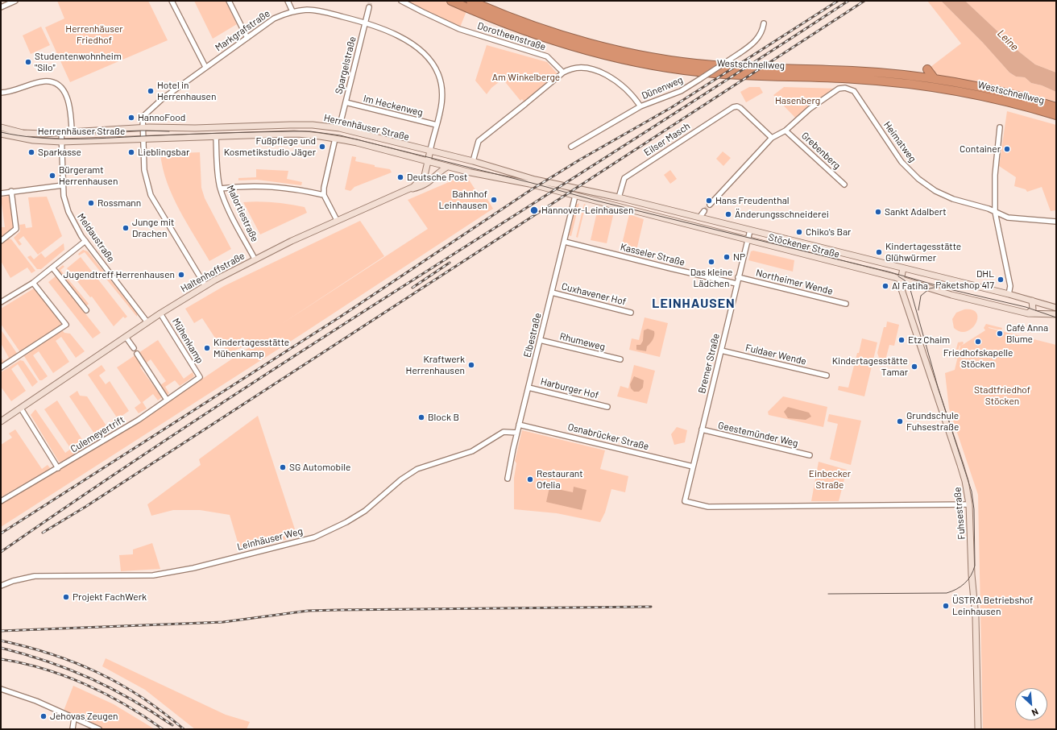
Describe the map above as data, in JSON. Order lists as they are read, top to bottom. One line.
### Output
{"streets":{"highway":["Westschnellweg"],"street":["Markgrafstraße","Dorotheenstraße","Spargelstraße","Dünenweg","Im Heckenweg","Herrenhäuser Straße","Eilser Masch","Heimatweg","Grebenberg","Malortiestraße","Meldaustraße","Stöckener Straße","Kasseler Straße","Haltenhoffstraße","Northeimer Wende","Cuxhavener Hof","Elbestraße","Mühenkamp","Rhumeweg","Fuldaer Wende","Bremer Straße","Harburger Hof","Culemeyertrift","Geestemünder Weg","Osnabrücker Straße","Fuhsestraße","Leinhäuser Weg"]},"crossings":[["Markgrafstraße","Spargelstraße"],["Markgrafstraße","Im Heckenweg"],["Markgrafstraße","Herrenhäuser Straße"],["Markgrafstraße","Haltenhoffstraße"],["Spargelstraße","Im Heckenweg"],["Spargelstraße","Herrenhäuser Straße"],["Herrenhäuser Straße","Malortiestraße"],["Herrenhäuser Straße","Meldaustraße"],["Herrenhäuser Straße","Stöckener Straße"],["Herrenhäuser Straße","Haltenhoffstraße"],["Herrenhäuser Straße","Elbestraße"],["Eilser Masch","Stöckener Straße"],["Heimatweg","Grebenberg"],["Malortiestraße","Haltenhoffstraße"],["Meldaustraße","Haltenhoffstraße"],["Stöckener Straße","Elbestraße"],["Stöckener Straße","Bremer Straße"],["Stöckener Straße","Fuhsestraße"],["Kasseler Straße","Elbestraße"],["Kasseler Straße","Bremer Straße"],["Haltenhoffstraße","Mühenkamp"],["Northeimer Wende","Bremer Straße"],["Cuxhavener Hof","Elbestraße"],["Elbestraße","Rhumeweg"],["Elbestraße","Harburger Hof"],["Elbestraße","Osnabrücker Straße"],["Elbestraße","Leinhäuser Weg"],["Mühenkamp","Culemeyertrift"],["Fuldaer Wende","Bremer Straße"],["Bremer Straße","Geestemünder Weg"],["Bremer Straße","Osnabrücker Straße"],["Bremer Straße","Fuhsestraße"]],"districts":["LEINHAUSEN"],"water":["Leine"],"parks":["Herrenhäuser Friedhof","Am Winkelberge","Hasenberg","Stadtfriedhof Stöcken","Einbecker Straße"],"places":["Studentenwohnheim \"Silo\"","Hotel in Herrenhausen","HannoFood","Fußpflege und Kosmetikstudio Jäger","Container","Sparkasse","Lieblingsbar","Bürgeramt Herrenhausen","Deutsche Post","Bahnhof Leinhausen","Hans Freudenthal","Rossmann","Hannover-Leinhausen","Sankt Adalbert","Änderungsschneiderei","Junge mit Drachen","Chiko's Bar","Kindertagesstätte Glühwürmer","NP","Das kleine Lädchen","Jugendtreff Herrenhausen","DHL Paketshop 417","Al Fatiha","Café Anna Blume","Etz Chaim","Friedhofskapelle Stöcken","Kindertagesstätte Mühenkamp","Kraftwerk Herrenhausen","Kindertagesstätte Tamar","Block B","Grundschule Fuhsestraße","SG Automobile","Restaurant Ofelia","Projekt FachWerk","ÜSTRA Betriebshof Leinhausen","Jehovas Zeugen"],"north":"bottom right"}
